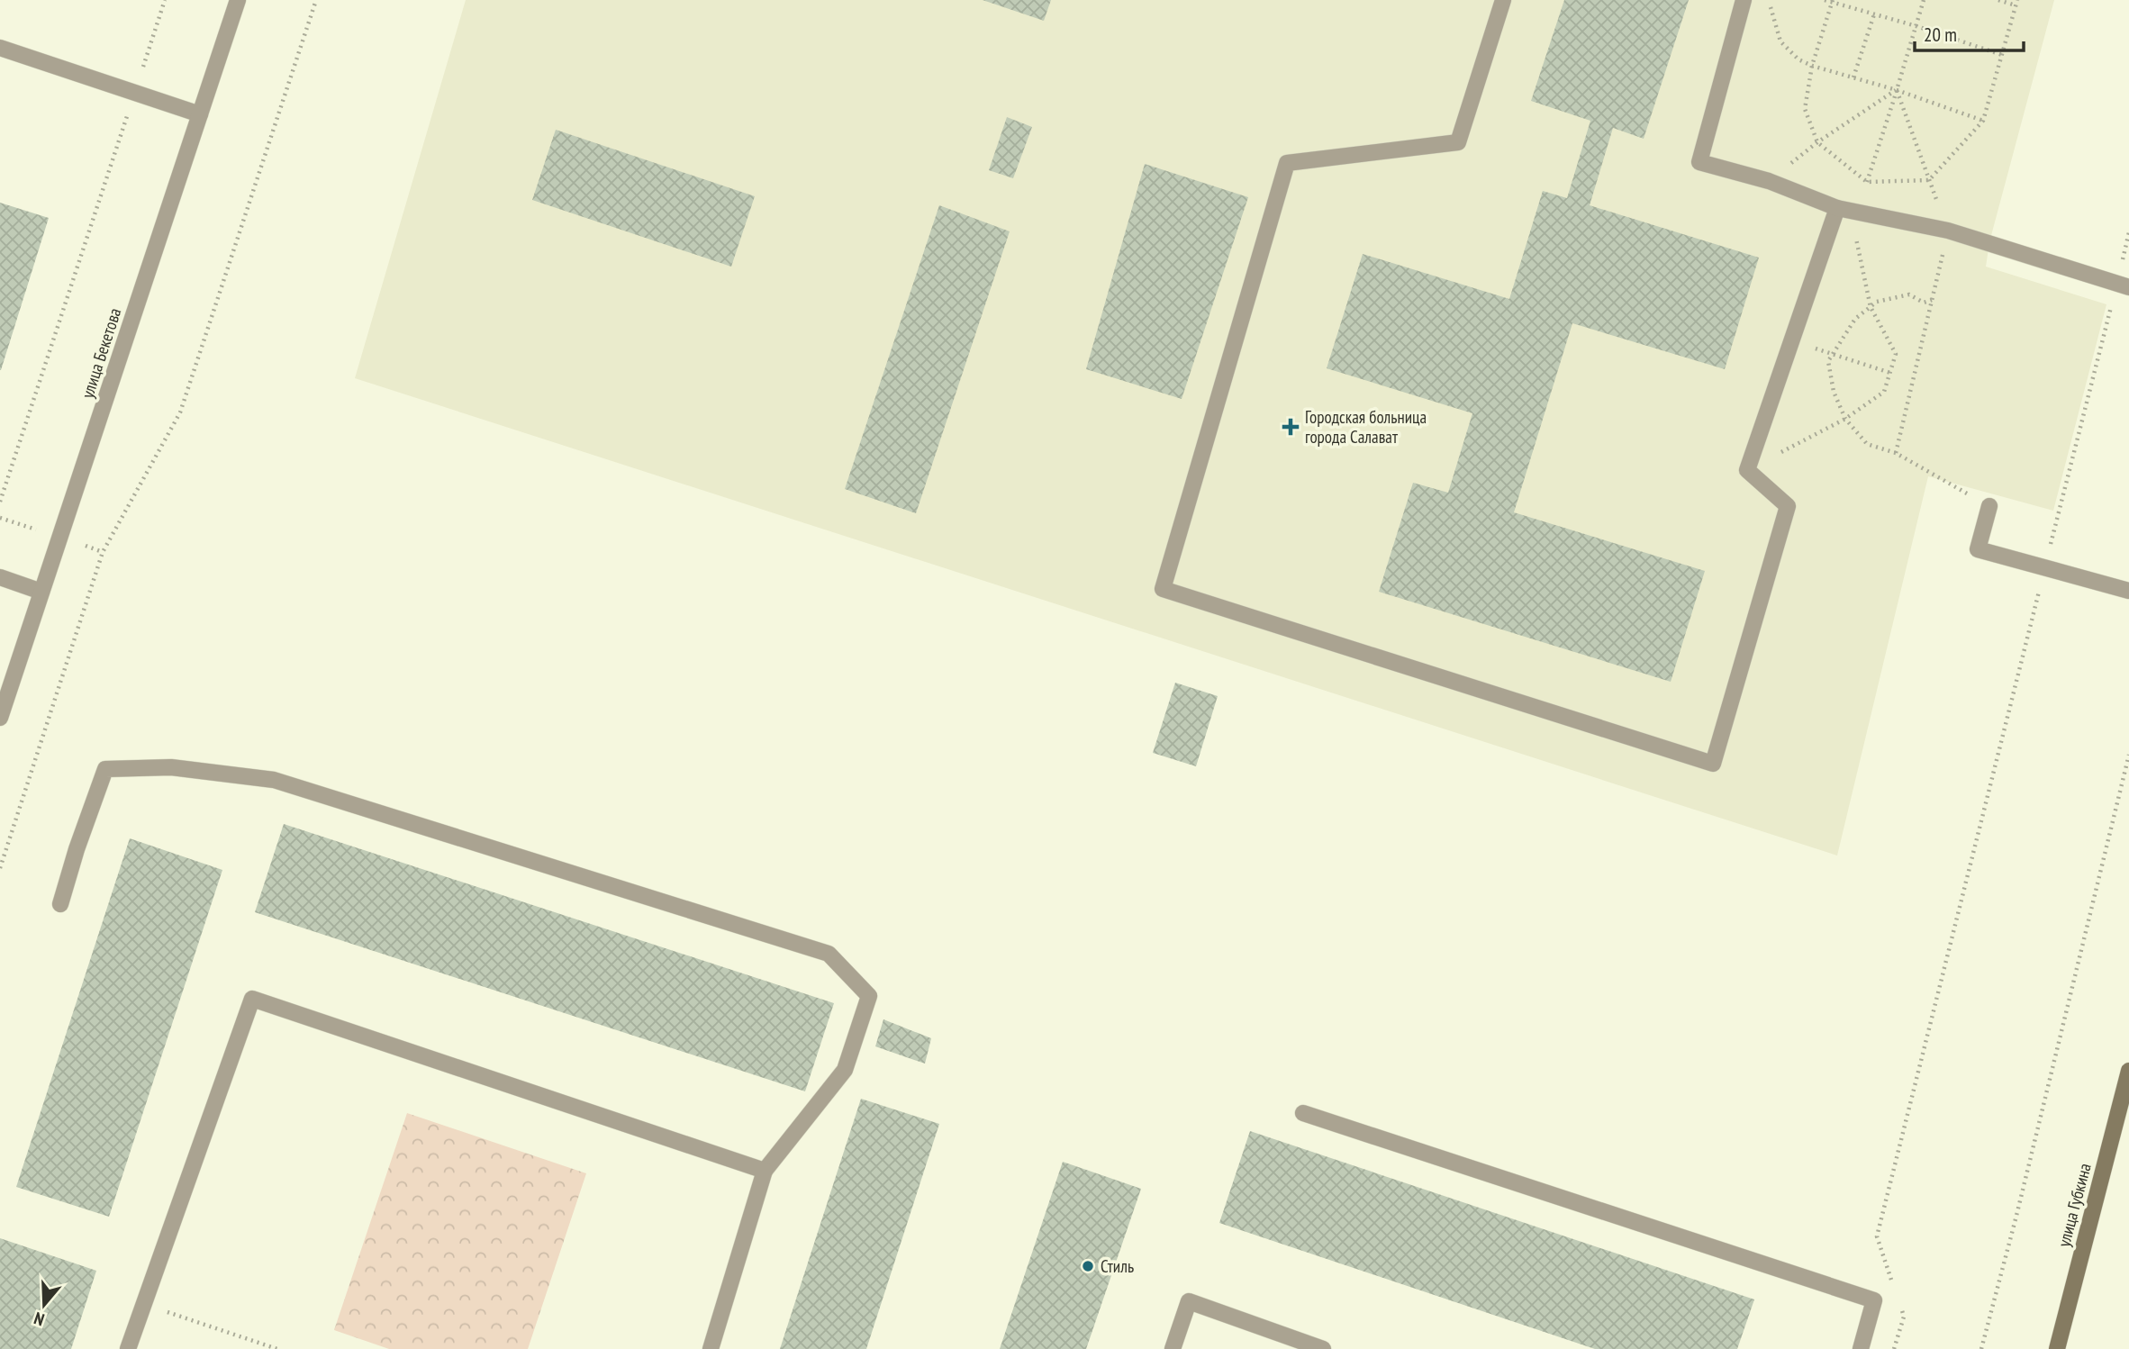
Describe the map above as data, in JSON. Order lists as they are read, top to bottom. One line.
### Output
{"streets":{"street":["улица Бекетова","улица Губкина"]},"places":{"health":["Городская больница города Салават"],"other":["Стиль"]},"scale_bar":"20 m","north":"bottom"}
